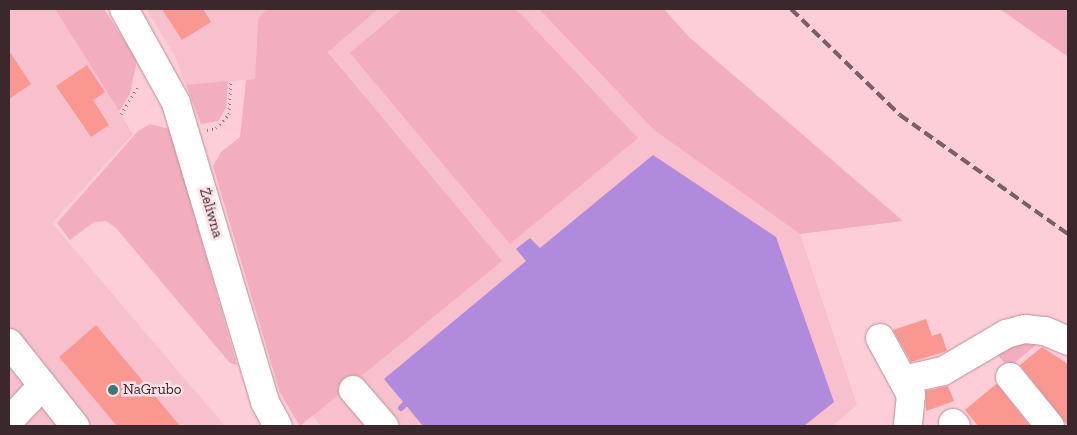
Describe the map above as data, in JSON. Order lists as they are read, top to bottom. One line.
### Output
{"streets":{"street":["Żeliwna"]},"places":["NaGrubo"]}
